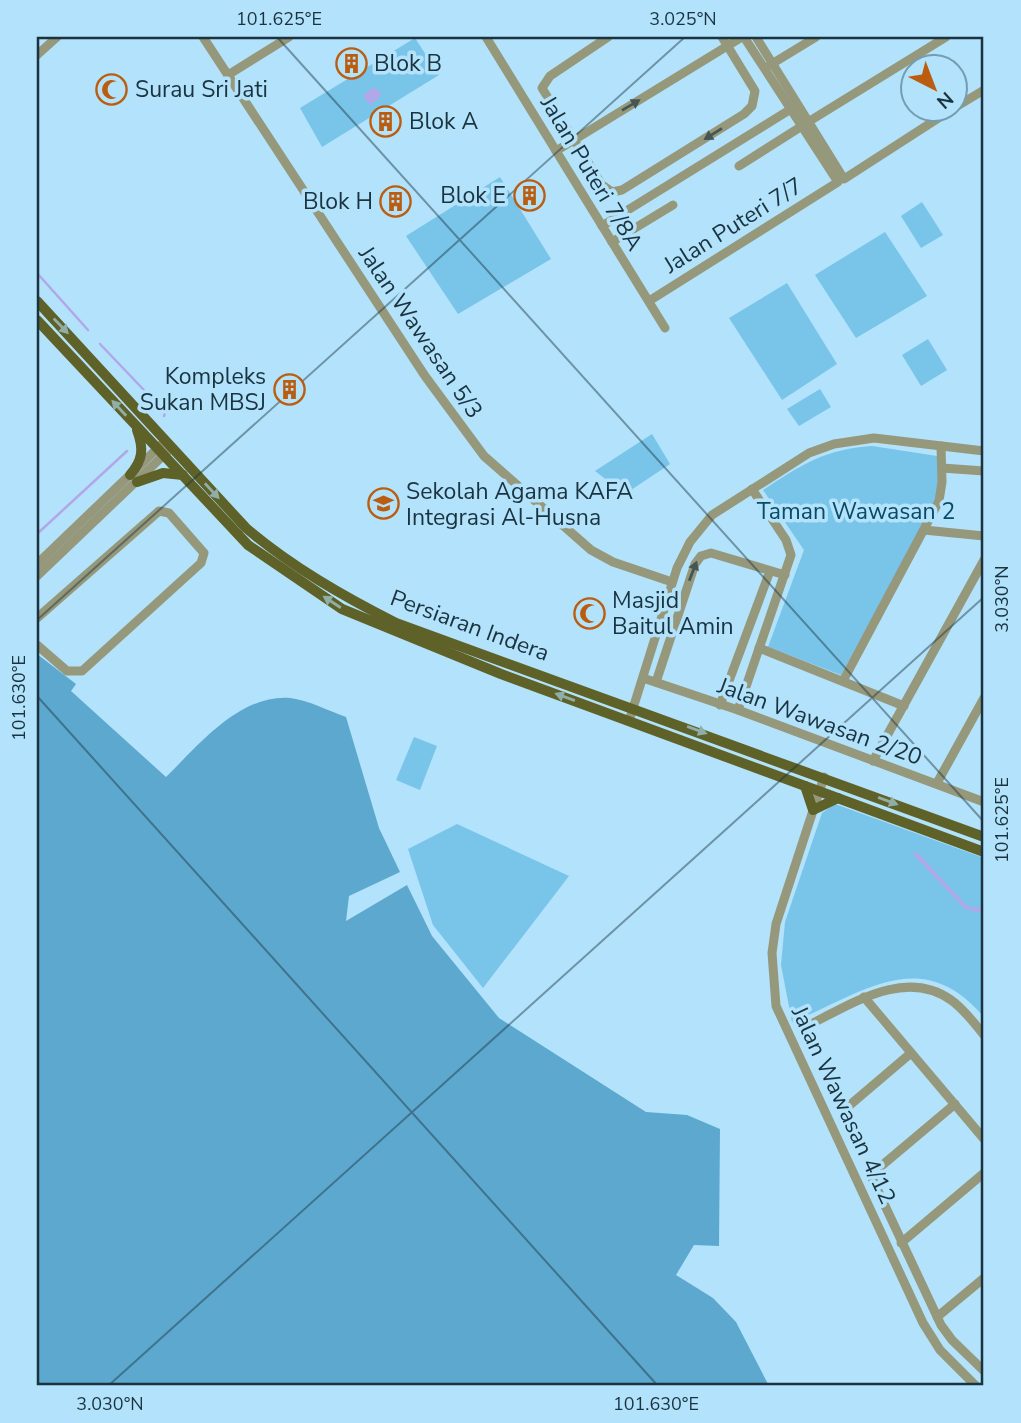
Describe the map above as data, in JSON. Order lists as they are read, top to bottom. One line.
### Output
{"streets":{"main road":["Persiaran Indera"],"street":["Jalan Puteri 7/8A","Jalan Puteri 7/7","Jalan Wawasan 5/3","Jalan Wawasan 2/20","Jalan Wawasan 4/12"]},"crossings":[["Jalan Puteri 7/8A","Jalan Puteri 7/7"],["Persiaran Indera","Jalan Wawasan 4/12"]],"parks":["Taman Wawasan 2"],"places":{"building":["Blok B","Blok A","Blok E","Blok H","Kompleks Sukan MBSJ"],"mosque":["Surau Sri Jati","Masjid Baitul Amin"],"school or university":["Sekolah Agama KAFA Integrasi Al-Husna"]},"north":"bottom right","coordinates":["101.625°E","3.025°N","3.030°N","101.630°E"]}
